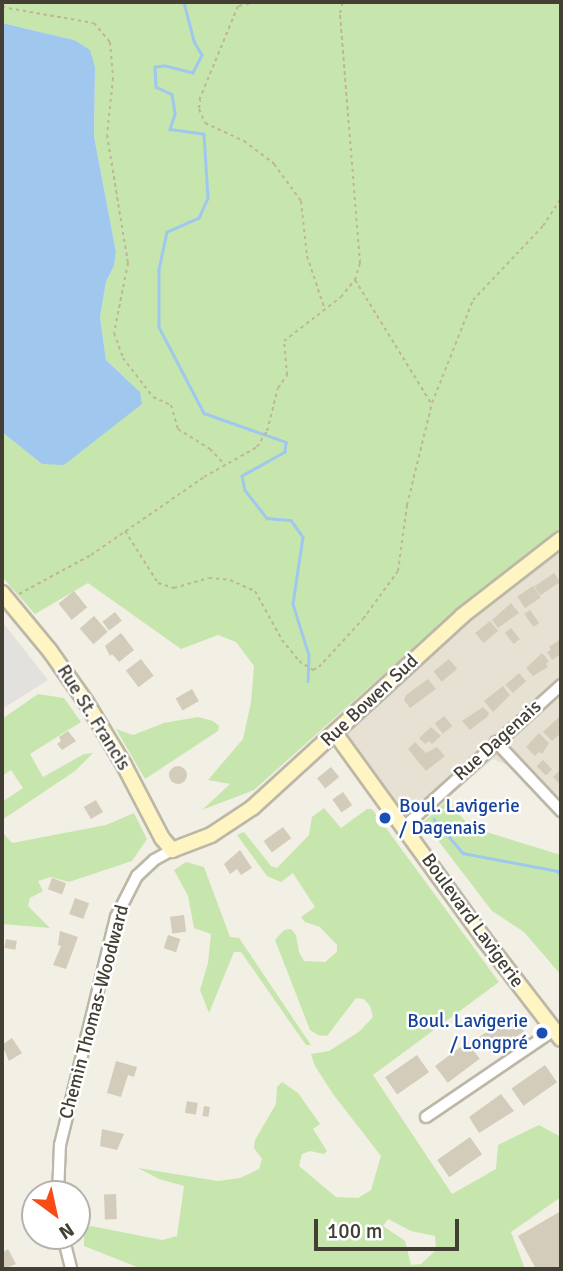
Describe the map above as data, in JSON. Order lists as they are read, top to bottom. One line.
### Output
{"streets":{"street":["Rue Bowen Sud","Rue St. Francis","Rue Dagenais","Boulevard Lavigerie","Chemin Thomas-Woodward"]},"crossings":[["Rue Bowen Sud","Rue St. Francis"],["Rue Bowen Sud","Boulevard Lavigerie"],["Rue Bowen Sud","Chemin Thomas-Woodward"],["Rue St. Francis","Chemin Thomas-Woodward"],["Rue Dagenais","Boulevard Lavigerie"]],"places":["Boul. Lavigerie / Dagenais","Boul. Lavigerie / Longpré"],"scale_bar":"100 m","north":"bottom right"}
